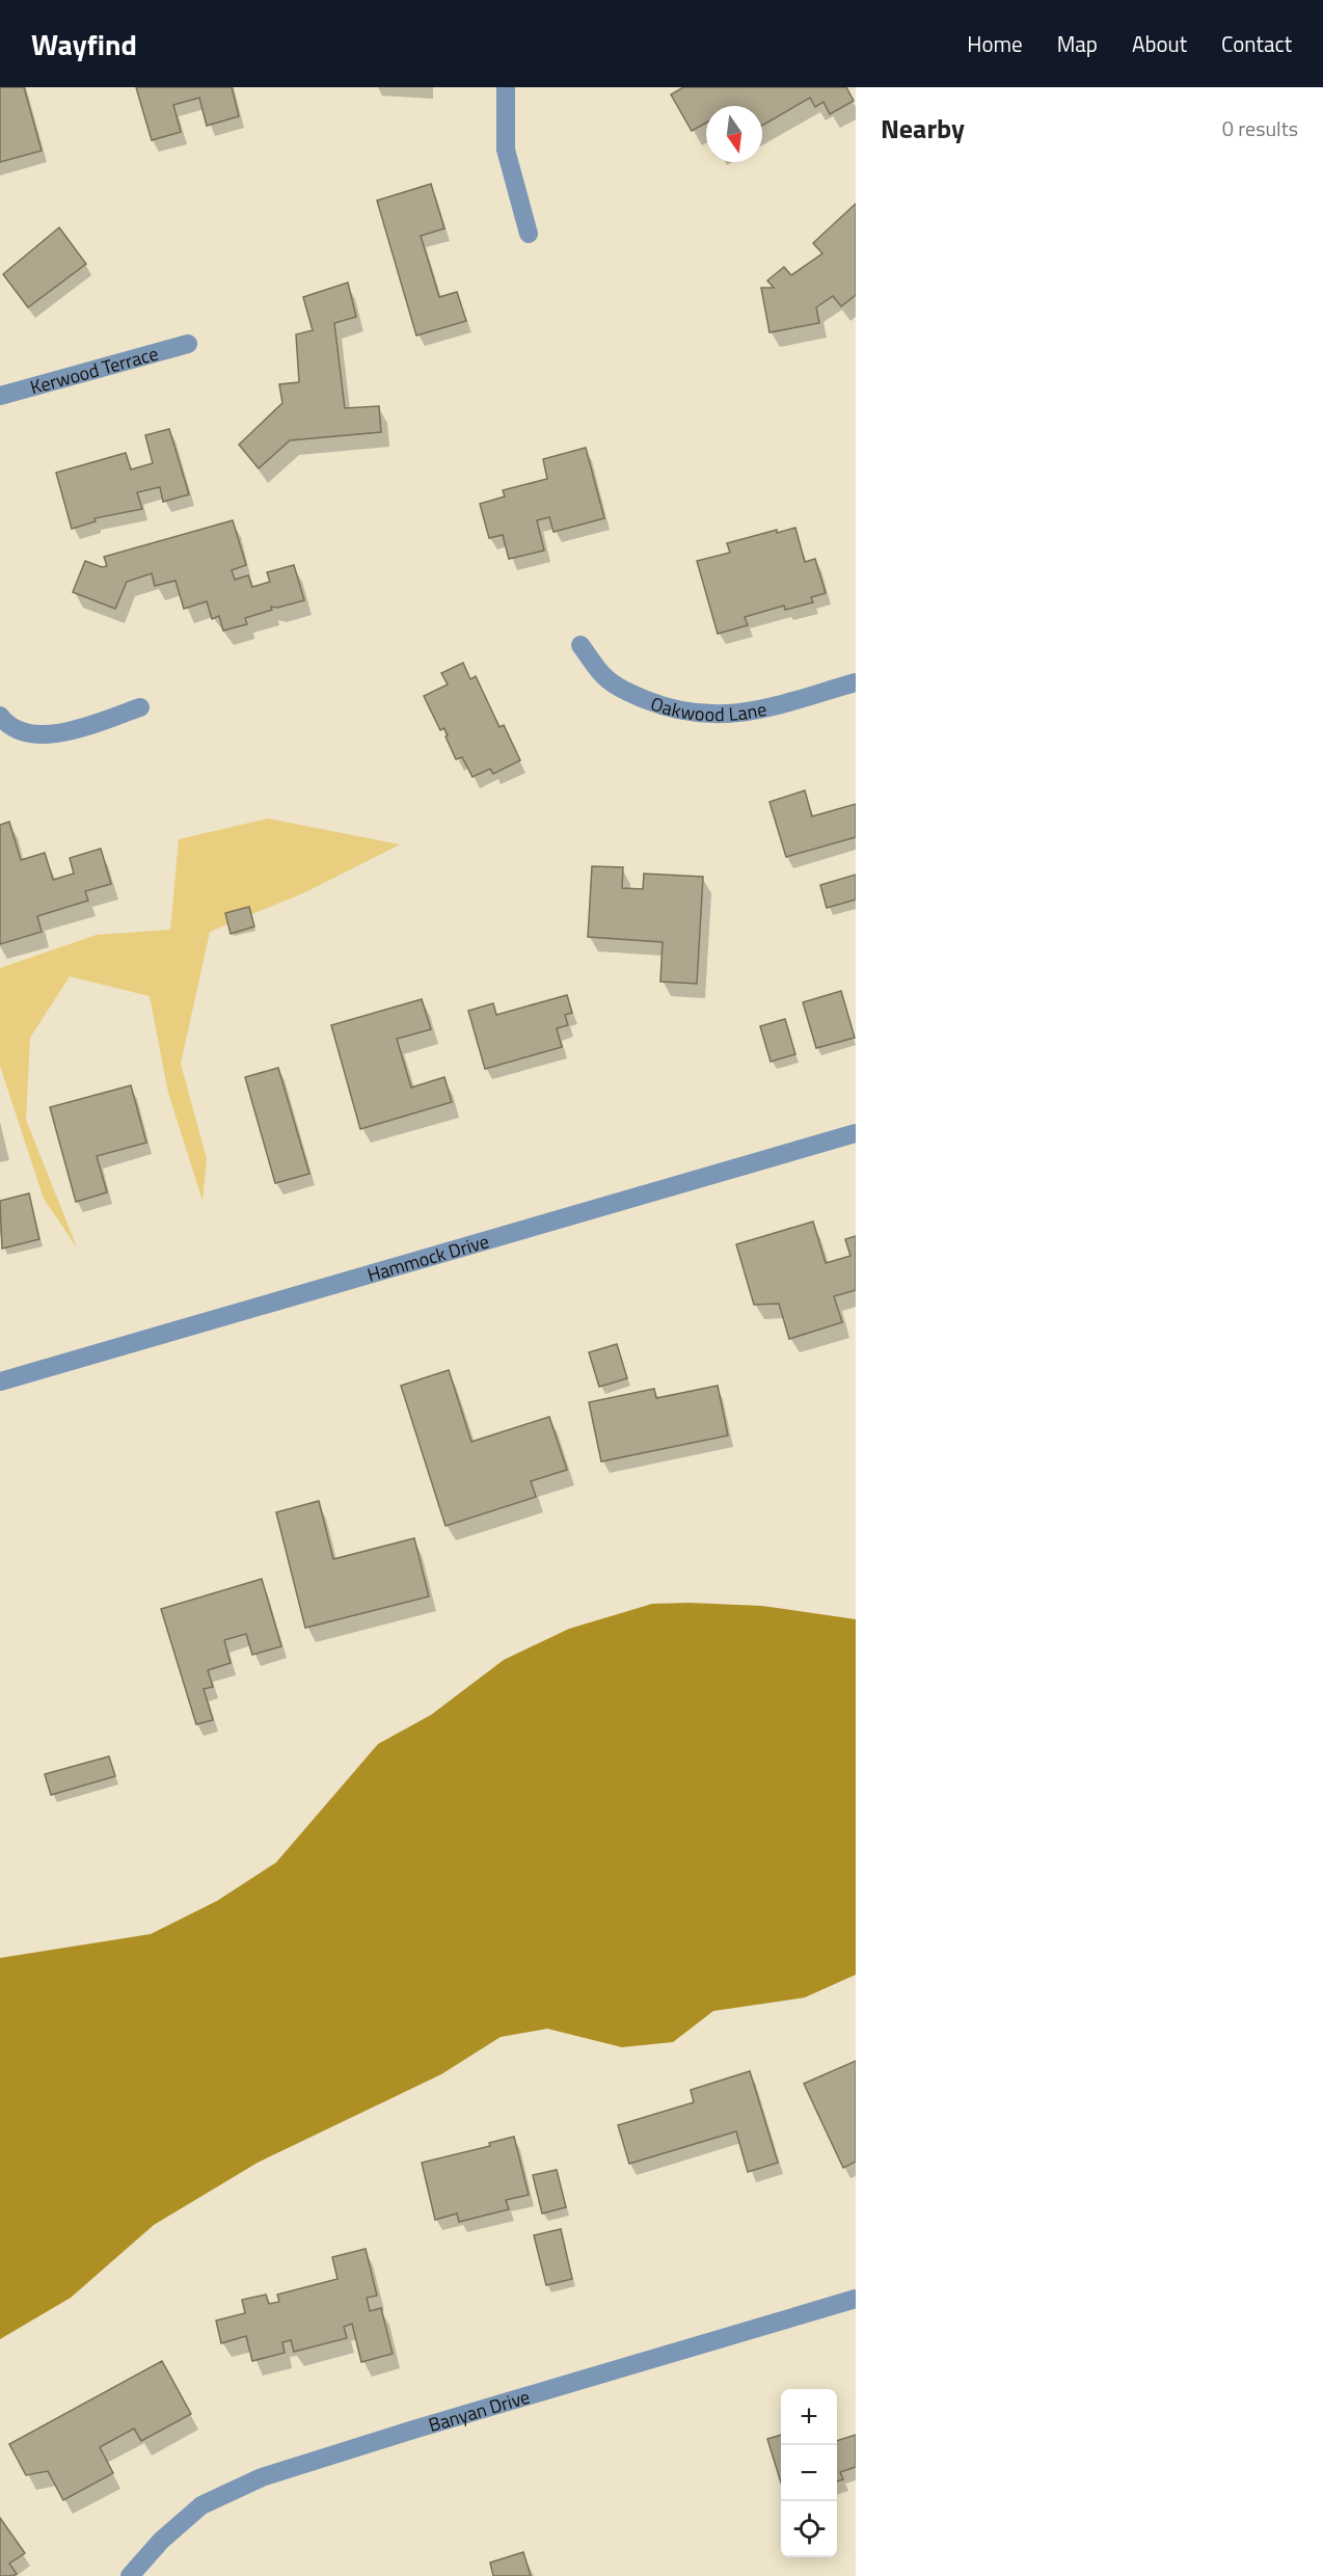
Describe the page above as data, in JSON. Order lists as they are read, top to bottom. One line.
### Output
{"streets":{"street":["Kerwood Terrace","Oakwood Lane","Hammock Drive","Banyan Drive"]},"north":"bottom","page":{"header":"Wayfind","nav":["Home","Map","About","Contact"],"heading":["Nearby","0 results"],"map_buttons":["+","−"]}}
